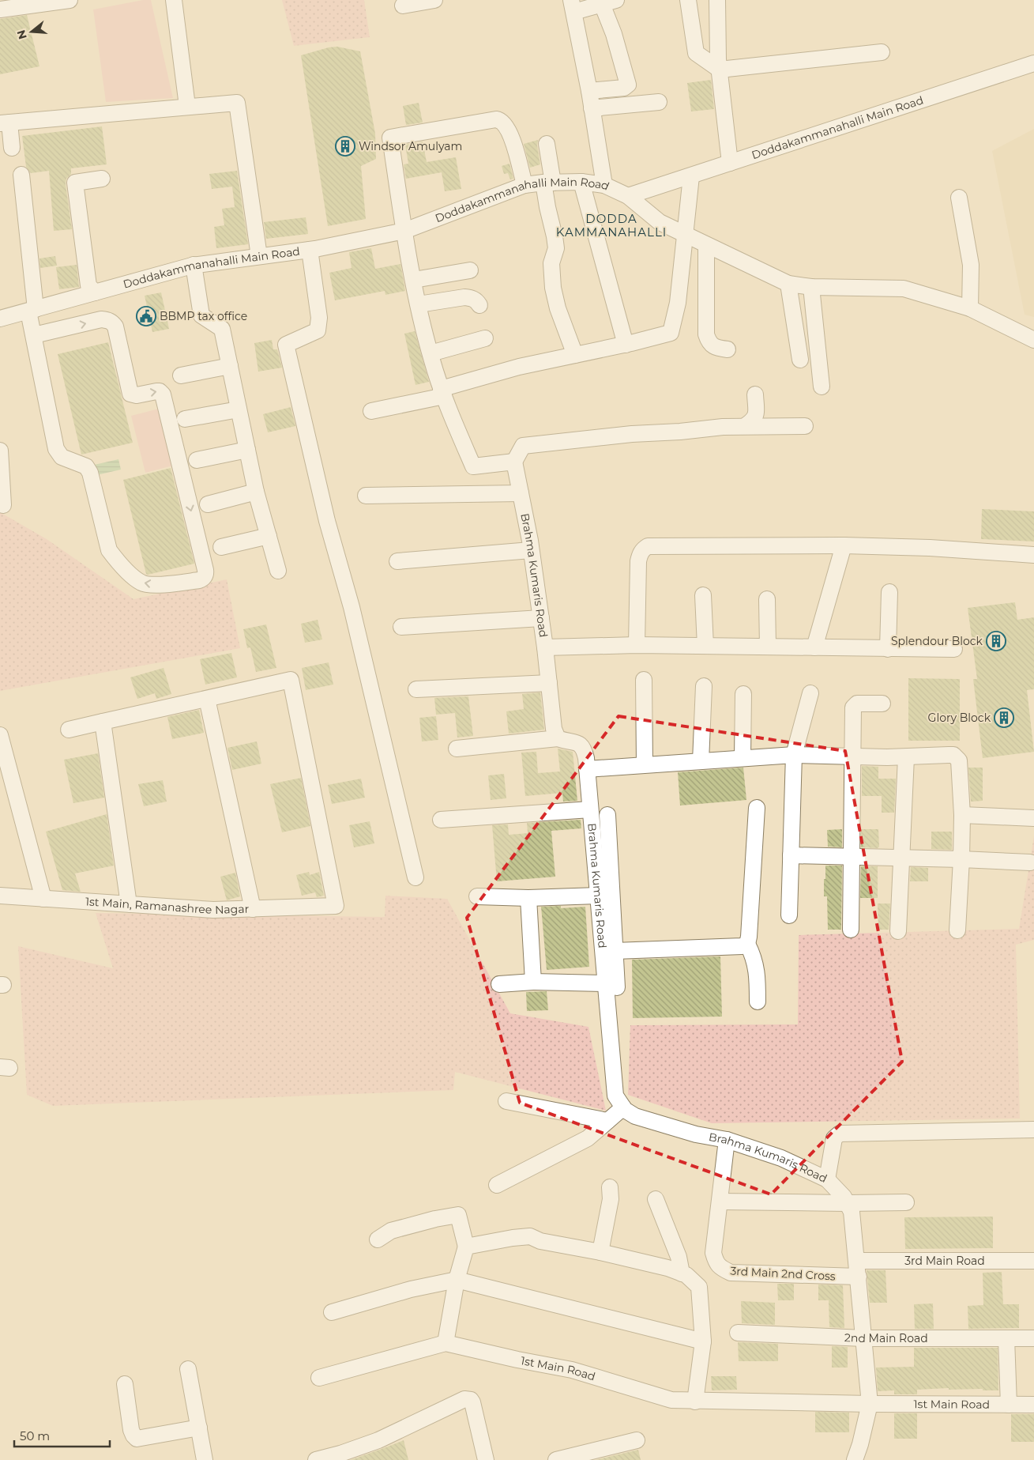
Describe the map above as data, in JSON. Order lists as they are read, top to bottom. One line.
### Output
{"streets":{"street":["Doddakammanahalli Main Road","Brahma Kumaris Road","1st Main, Ramanashree Nagar","3rd Main Road","3rd Main 2nd Cross","2nd Main Road","1st Main Road"]},"crossings":[["Brahma Kumaris Road","3rd Main Road"],["Brahma Kumaris Road","3rd Main 2nd Cross"],["Brahma Kumaris Road","2nd Main Road"],["Brahma Kumaris Road","1st Main Road"]],"districts":["DODDA KAMMANAHALLI"],"places":{"building":["Windsor Amulyam","Splendour Block","Glory Block"],"public building":["BBMP tax office"]},"scale_bar":"50 m","north":"left"}
